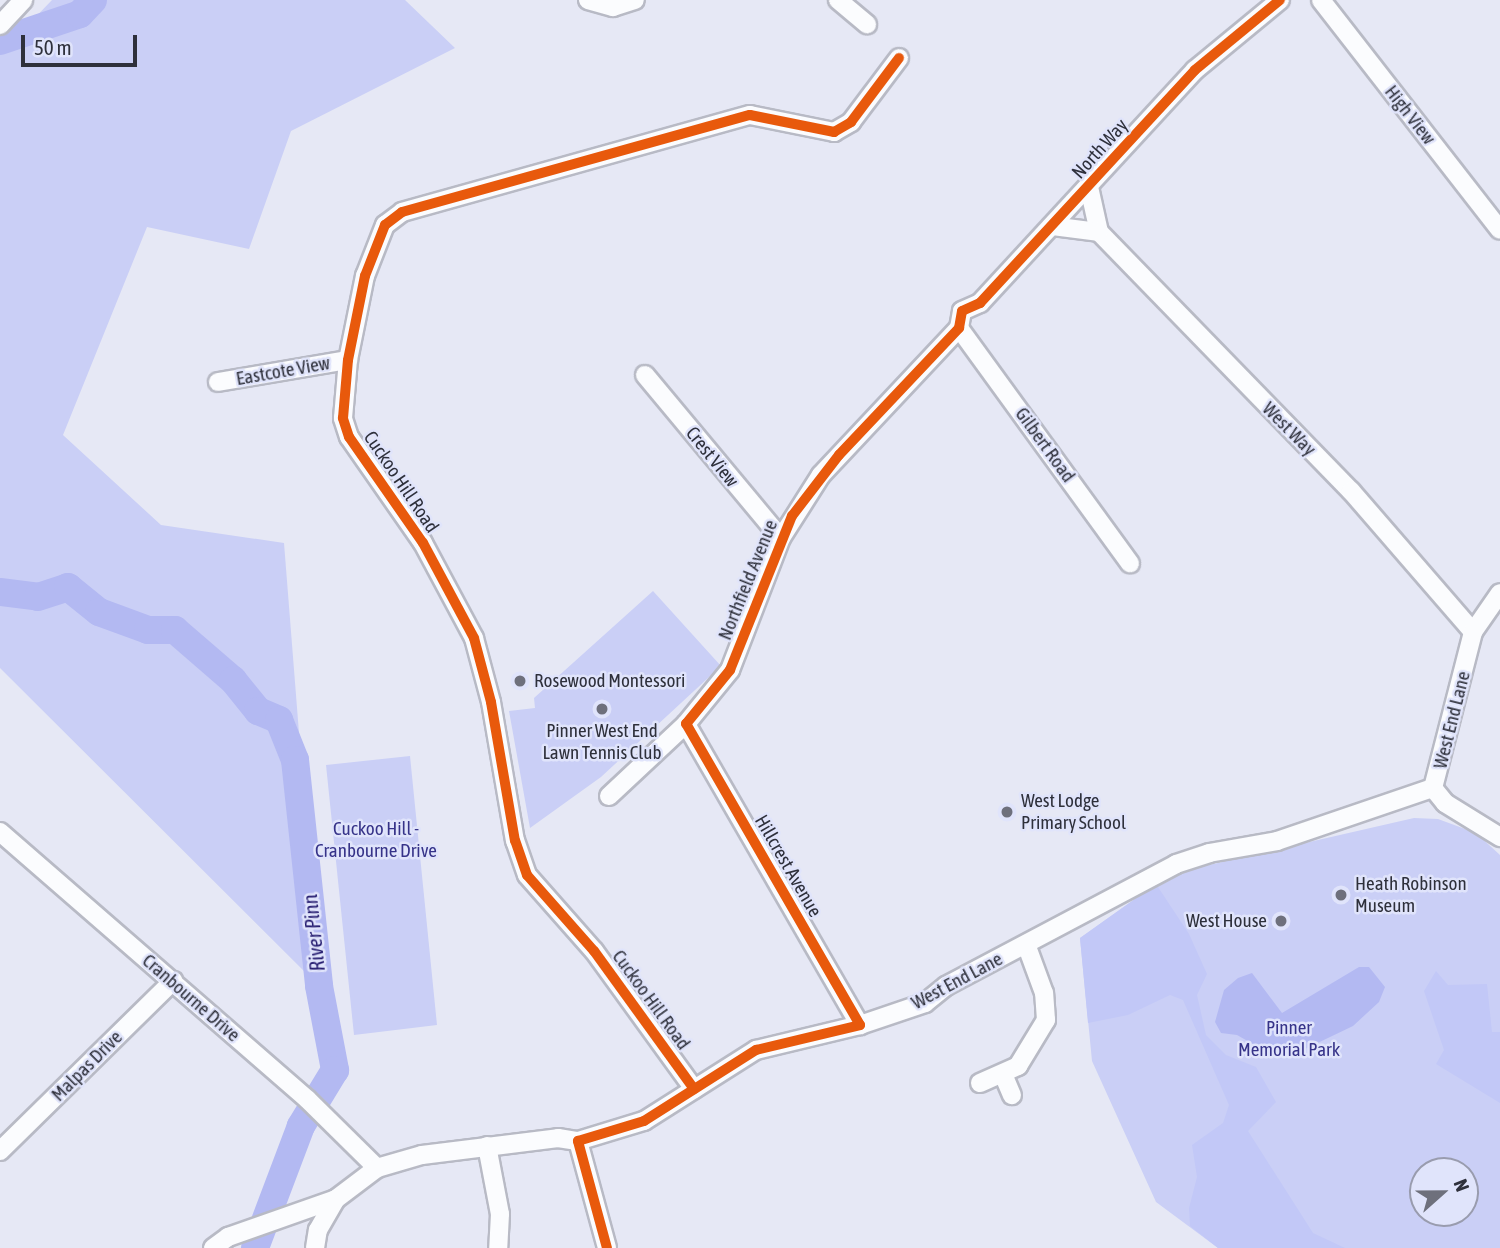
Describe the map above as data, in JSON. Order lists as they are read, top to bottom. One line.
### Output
{"streets":{"street":["High View","North Way","Eastcote View","West Way","Gilbert Road","Crest View","Cuckoo Hill Road","Northfield Avenue","West End Lane","Hillcrest Avenue","Cranbourne Drive","Malpas Drive"]},"crossings":[["North Way","Gilbert Road"],["North Way","Northfield Avenue"],["Eastcote View","Cuckoo Hill Road"],["West Way","West End Lane"],["Gilbert Road","Northfield Avenue"],["Crest View","Northfield Avenue"],["Cuckoo Hill Road","West End Lane"],["Northfield Avenue","Hillcrest Avenue"],["West End Lane","Hillcrest Avenue"],["West End Lane","Cranbourne Drive"],["Cranbourne Drive","Malpas Drive"]],"water":["River Pinn"],"parks":["Cuckoo Hill - Cranbourne Drive","Pinner Memorial Park"],"places":["Rosewood Montessori","Pinner West End Lawn Tennis Club","West Lodge Primary School","Heath Robinson Museum","West House"],"scale_bar":"50 m","north":"right"}
